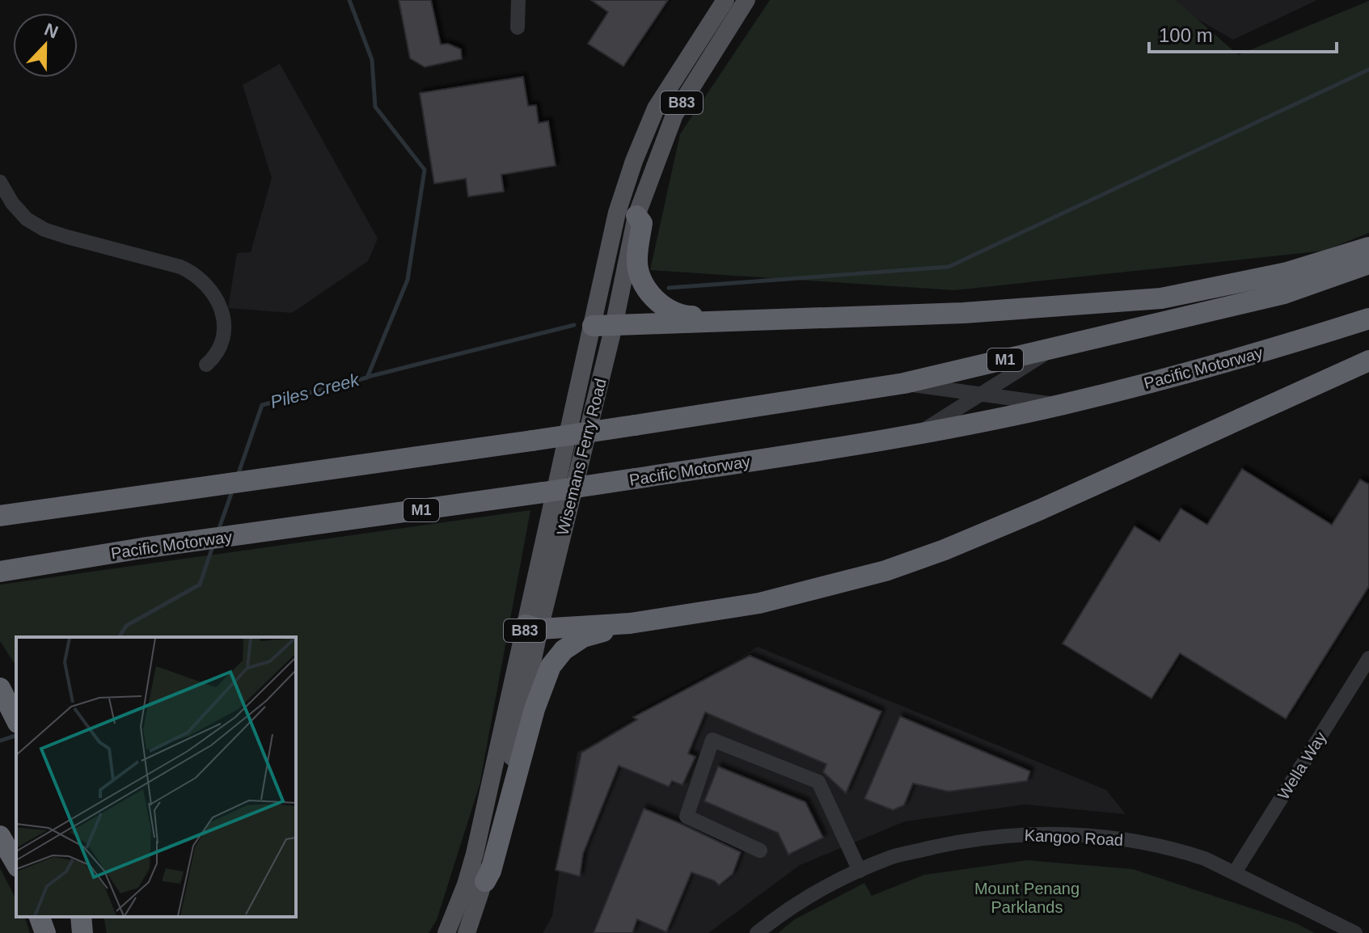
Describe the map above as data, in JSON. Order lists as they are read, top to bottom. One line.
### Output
{"streets":{"highway":["M1","Pacific Motorway"],"main road":["B83","Wisemans Ferry Road"],"street":["Wella Way","Kangoo Road"]},"crossings":[["Wella Way","Kangoo Road"]],"water":["Piles Creek"],"parks":["Mount Penang Parklands"],"scale_bar":"100 m","north":"top"}
